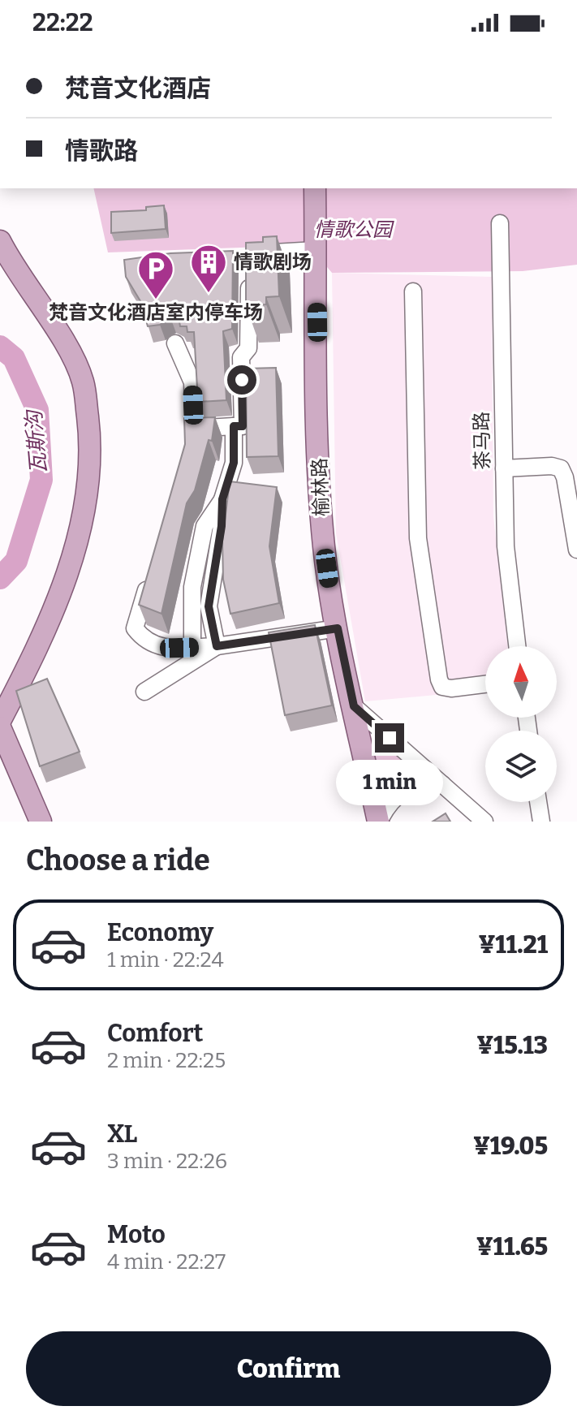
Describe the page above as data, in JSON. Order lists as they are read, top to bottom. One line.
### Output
{"streets":{"main road":["榆林路"],"street":["茶马路"]},"water":["瓦斯沟"],"parks":["情歌公园"],"places":{"building":["情歌剧场"],"parking":["梵音文化酒店室内停车场"]},"north":"top","page":{"status":"22:22","banner":["梵音文化酒店","情歌路"],"bubble":"1 min","heading":"Choose a ride","list":[{"name":"Economy","note":"1 min · 22:24","value":"¥11.21"},{"name":"Comfort","note":"2 min · 22:25","value":"¥15.13"},{"name":"XL","note":"3 min · 22:26","value":"¥19.05"},{"name":"Moto","note":"4 min · 22:27","value":"¥11.65"}],"buttons":"Confirm"}}
